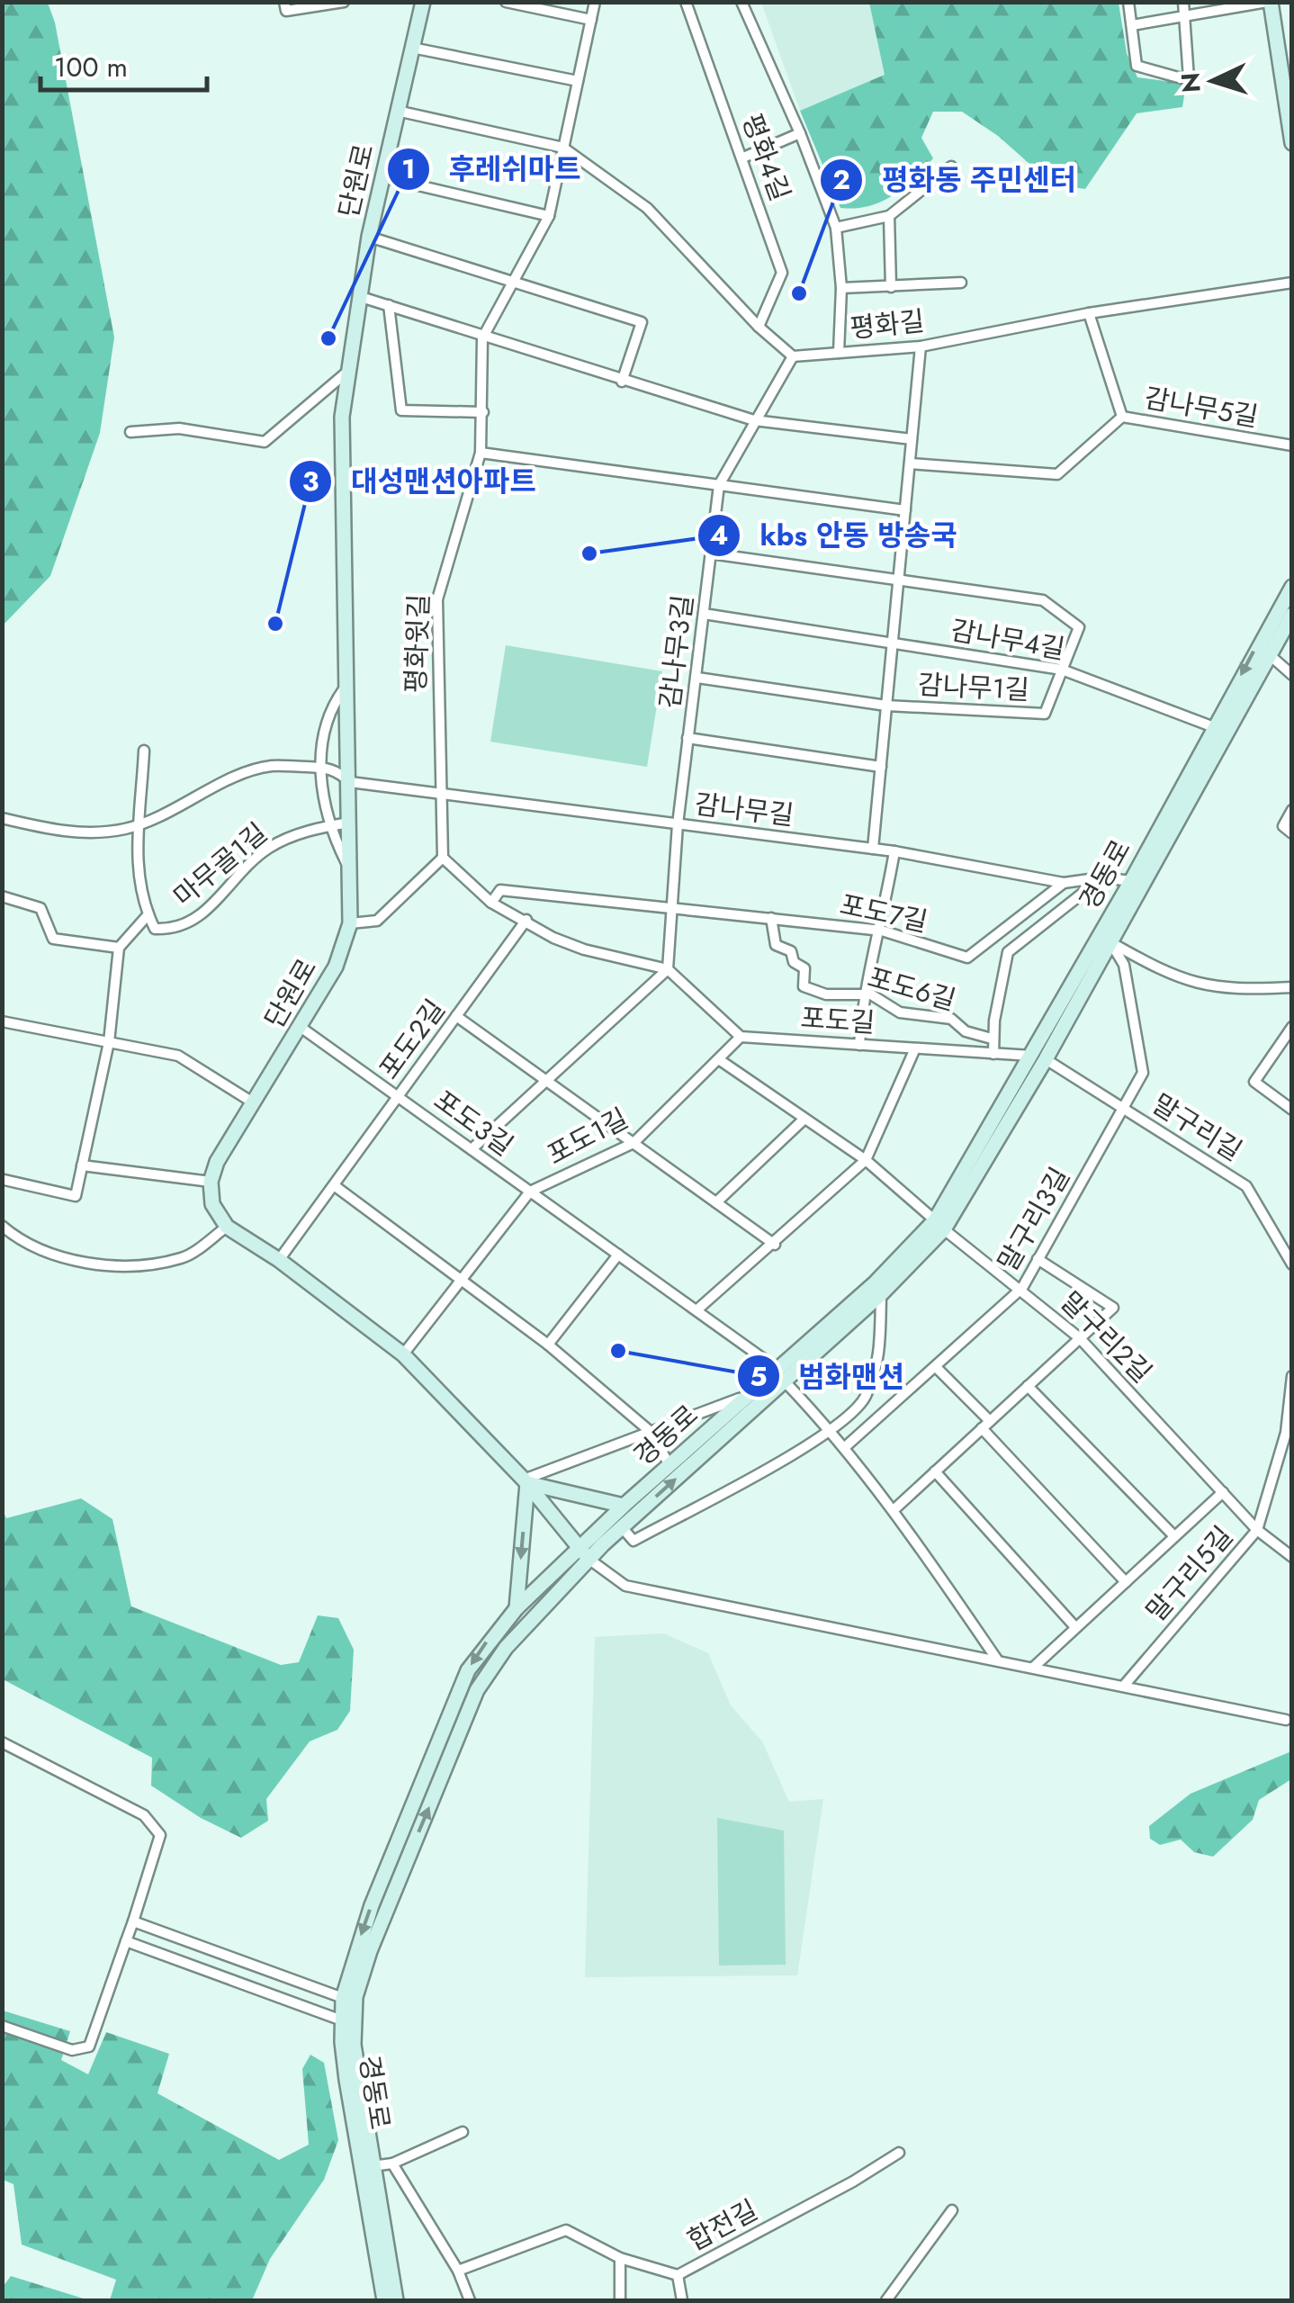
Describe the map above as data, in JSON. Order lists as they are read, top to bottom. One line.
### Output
{"streets":{"street":["평화4길","단원로","평화길","감나무5길","감나무4길","평화윗길","감나무3길","감나무1길","감나무길","마무골1길","경동로","포도7길","포도6길","포도길","포도2길","포도3길","말구리길","포도1길","말구리3길","말구리2길","말구리5길","합전길"]},"crossings":[["단원로","감나무길"],["단원로","마무골1길"],["단원로","포도3길"],["평화길","감나무3길"],["감나무4길","감나무3길"],["감나무4길","감나무1길"],["감나무4길","경동로"],["평화윗길","감나무길"],["감나무3길","감나무길"],["감나무길","경동로"],["감나무길","포도7길"],["경동로","포도길"],["경동로","포도3길"],["경동로","말구리길"],["경동로","말구리3길"],["경동로","말구리2길"],["포도7길","포도6길"],["포도길","말구리길"],["포도길","포도1길"],["포도2길","포도3길"],["포도3길","포도1길"],["포도3길","말구리3길"],["말구리길","말구리3길"],["포도1길","말구리2길"],["말구리3길","말구리2길"],["말구리2길","말구리5길"]],"places":["평화동 주민센터","후레쉬마트","kbs 안동 방송국","대성맨션아파트","범화맨션"],"scale_bar":"100 m","north":"left"}
